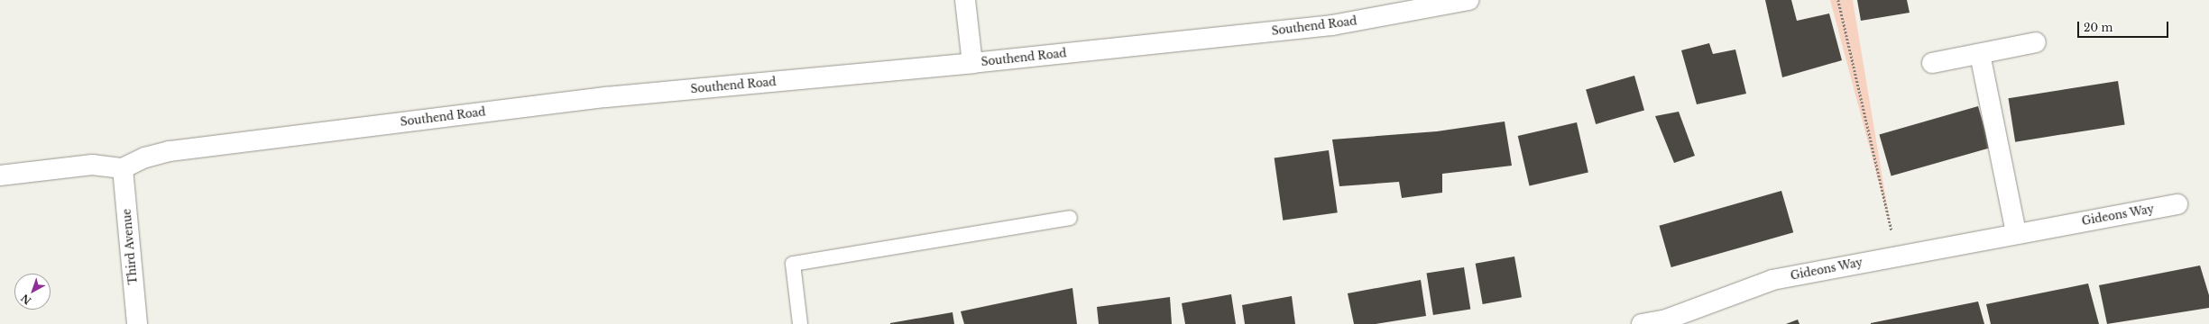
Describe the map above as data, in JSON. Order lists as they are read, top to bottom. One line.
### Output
{"streets":{"street":["Southend Road","Gideons Way","Third Avenue"]},"crossings":[["Southend Road","Third Avenue"]],"scale_bar":"20 m","north":"bottom left"}
